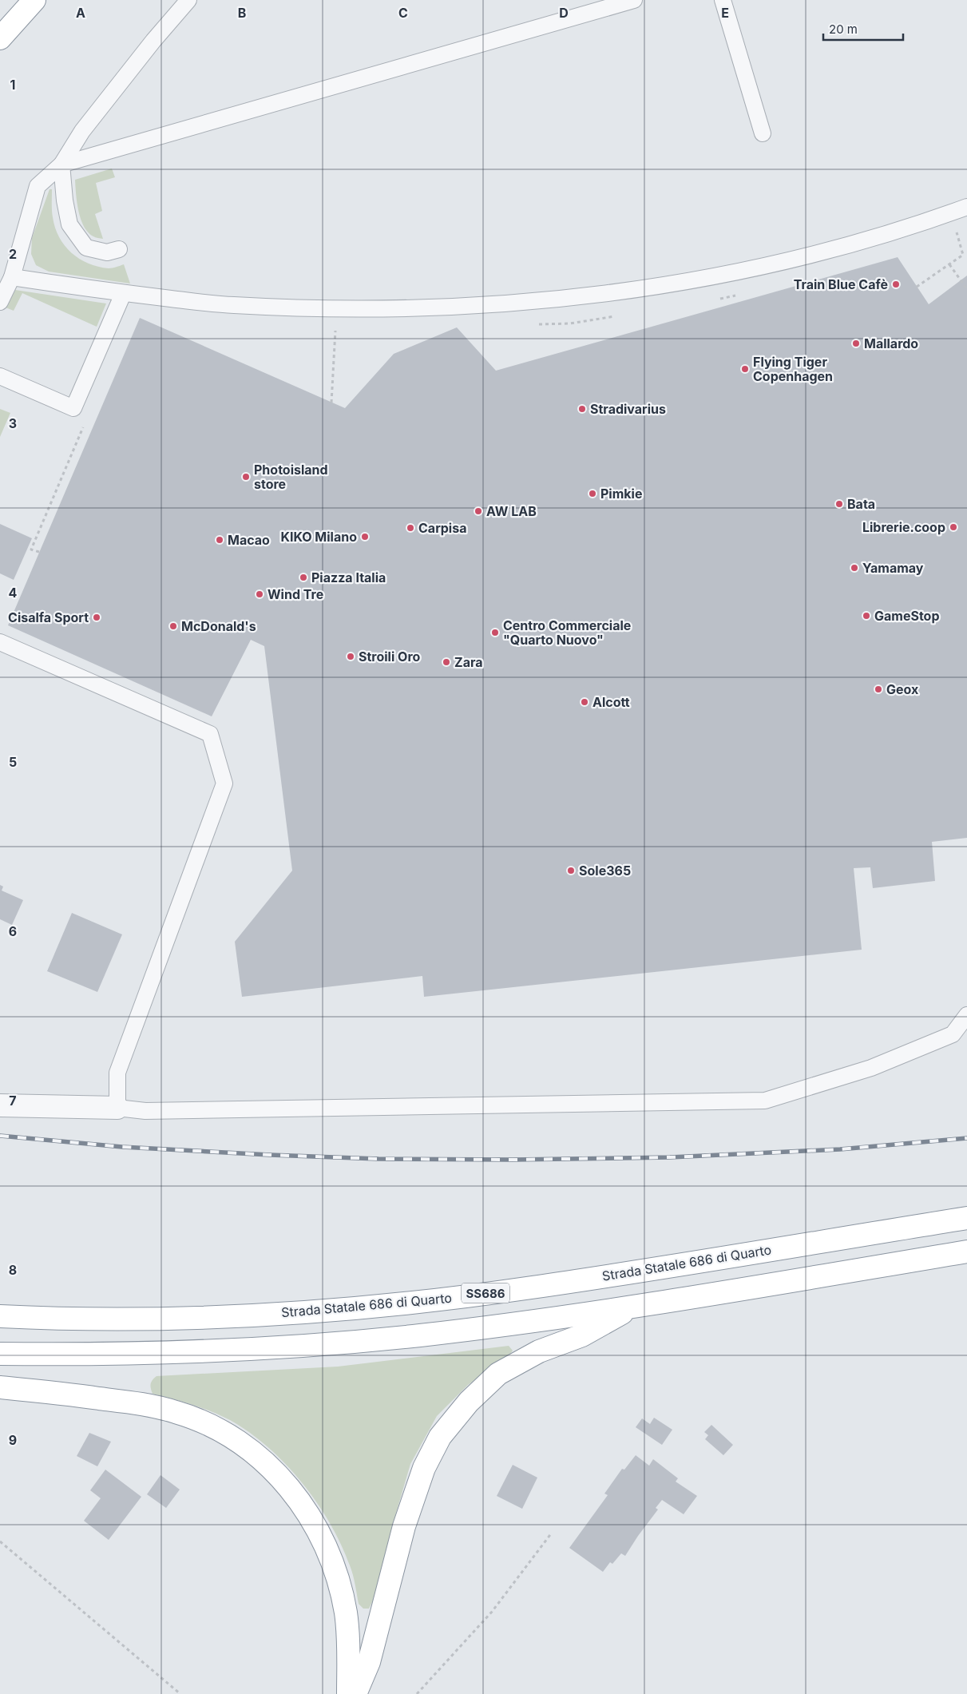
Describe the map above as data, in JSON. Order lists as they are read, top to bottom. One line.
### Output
{"streets":{"highway":["Strada Statale 686 di Quarto","SS686"]},"places":["Train Blue Cafè","Mallardo","Flying Tiger Copenhagen","Stradivarius","Photoisland store","Pimkie","Bata","AW LAB","Librerie.coop","Carpisa","KIKO Milano","Macao","Yamamay","Piazza Italia","Wind Tre","GameStop","Cisalfa Sport","McDonald's","Centro Commerciale \"Quarto Nuovo\"","Stroili Oro","Zara","Geox","Alcott","Sole365"],"scale_bar":"20 m","grid":{"columns":["A","B","C","D","E"],"rows":["1","2","3","4","5","6","7","8","9"]}}
